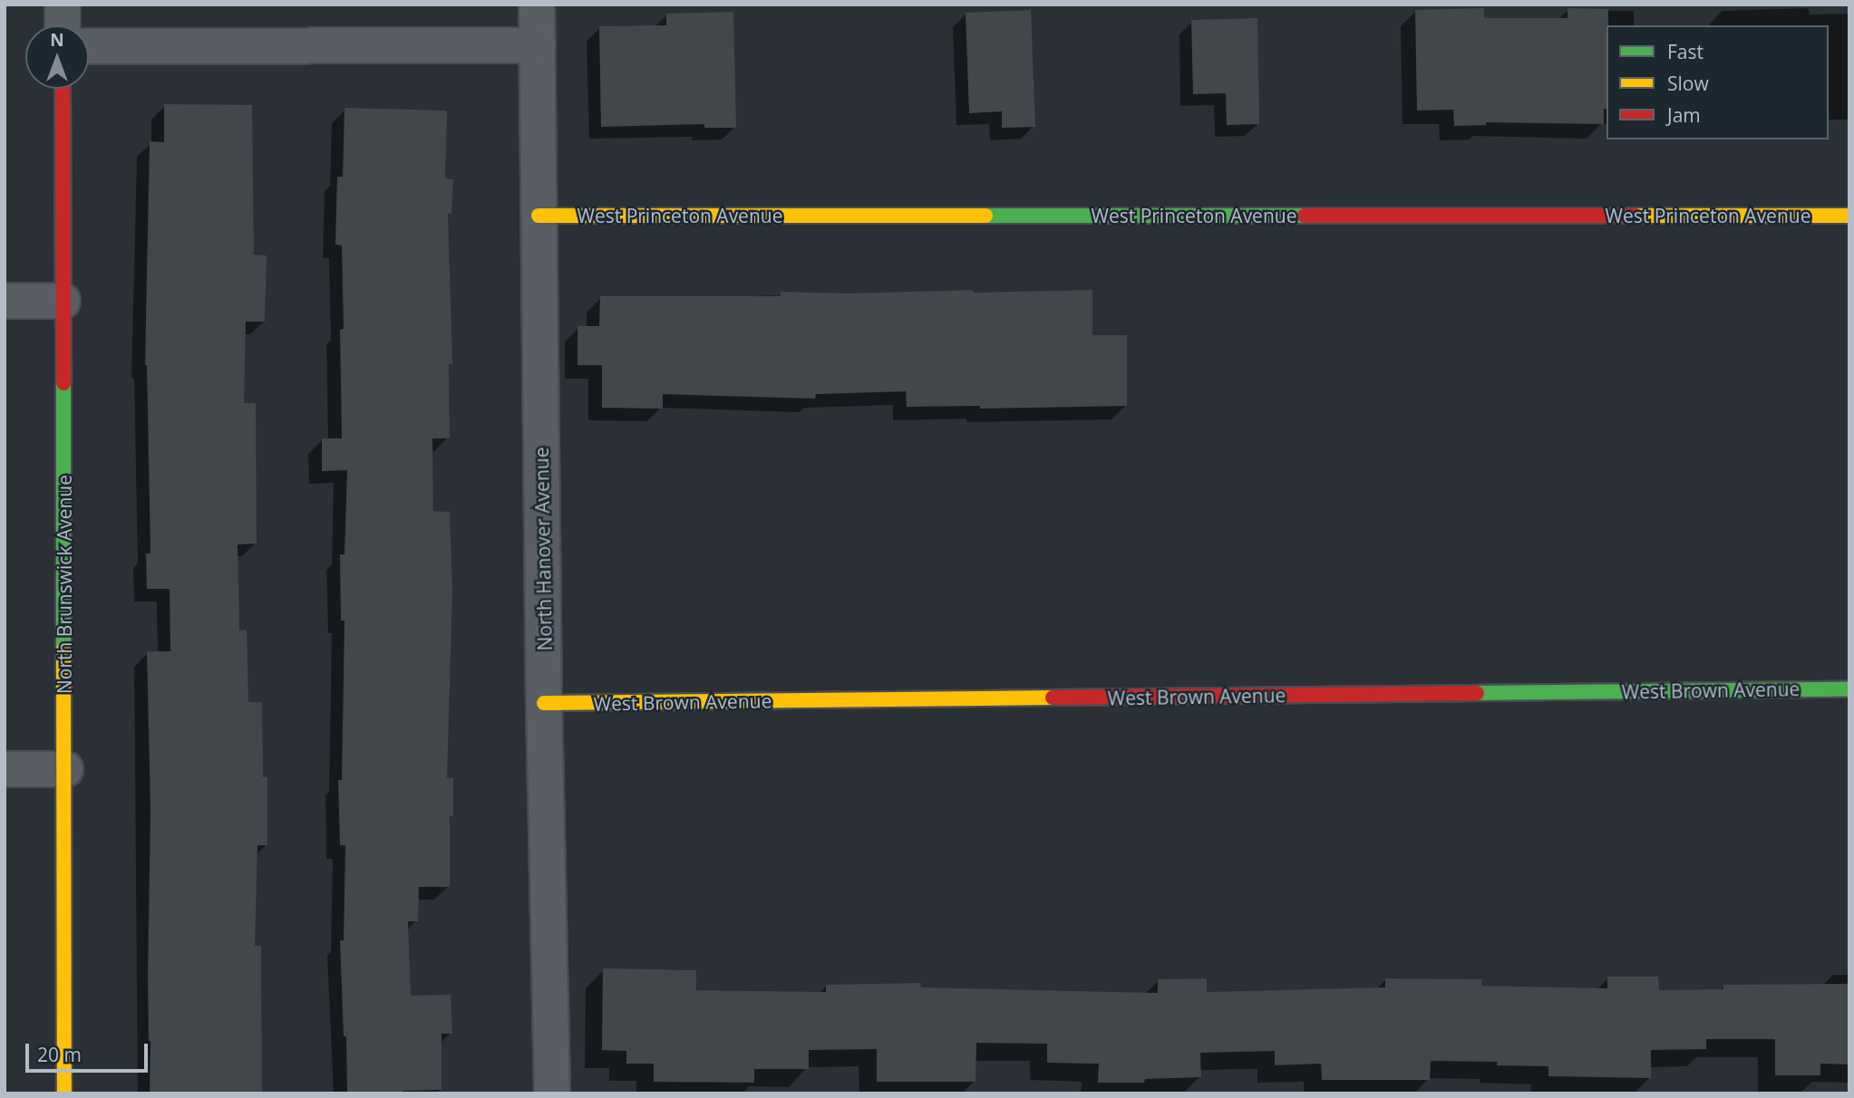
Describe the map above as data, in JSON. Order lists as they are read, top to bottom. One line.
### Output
{"streets":{"street":["West Princeton Avenue","North Hanover Avenue","North Brunswick Avenue","West Brown Avenue"]},"crossings":[["West Princeton Avenue","North Hanover Avenue"],["North Hanover Avenue","West Brown Avenue"]],"legend":["Fast","Slow","Jam"],"scale_bar":"20 m","north":"top"}
